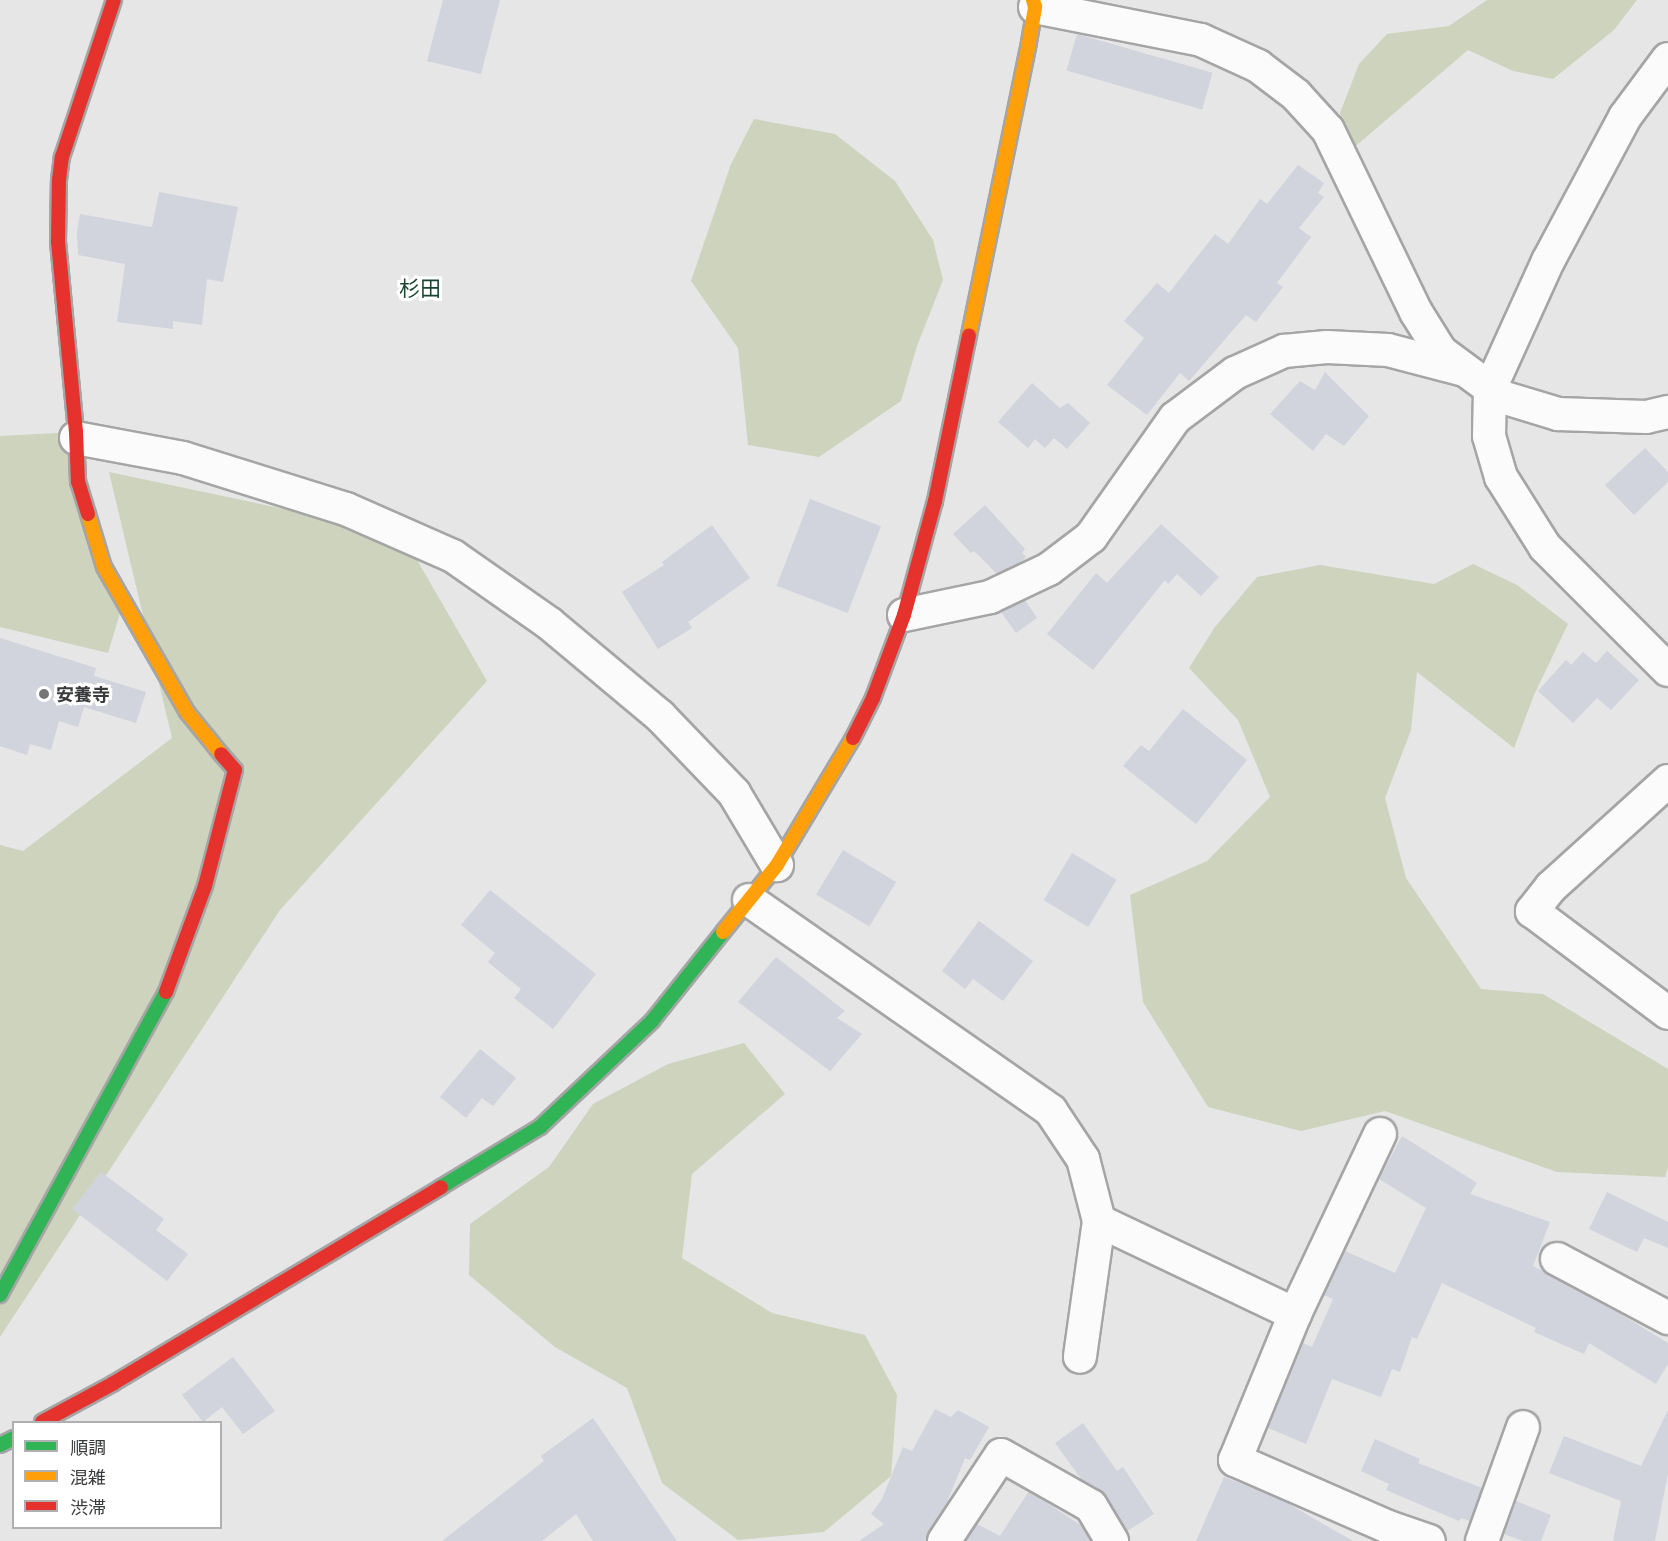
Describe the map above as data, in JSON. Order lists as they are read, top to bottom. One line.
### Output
{"districts":["杉田"],"places":["安養寺"],"legend":["順調","混雑","渋滞"]}
